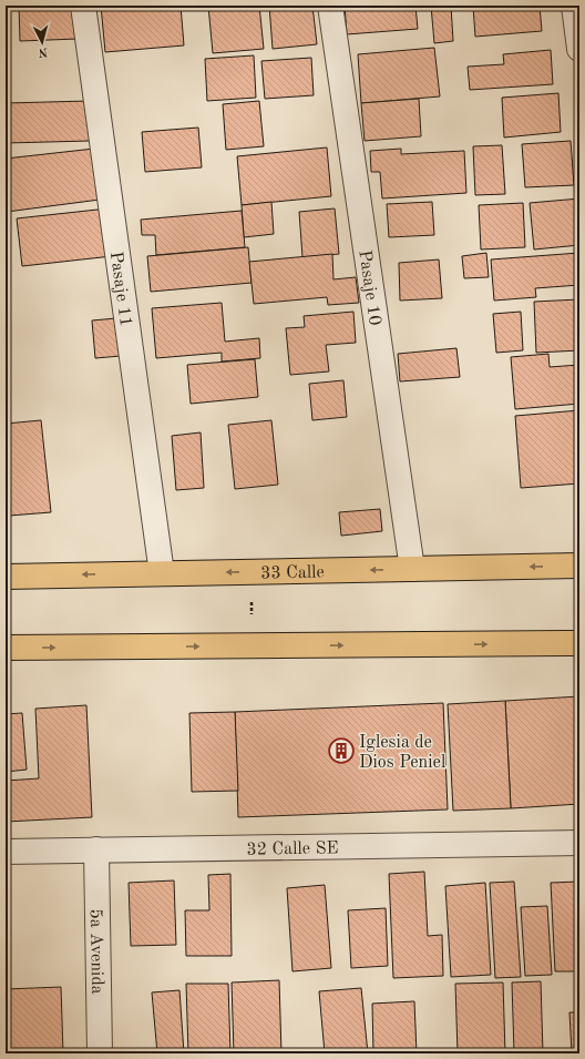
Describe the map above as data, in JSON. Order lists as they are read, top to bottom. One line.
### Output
{"streets":{"main road":["33 Calle"],"street":["Pasaje 10","Pasaje 11","32 Calle SE","5a Avenida"]},"crossings":[["Pasaje 10","33 Calle"],["Pasaje 11","33 Calle"],["32 Calle SE","5a Avenida"]],"places":{"building":["Iglesia de Dios Peniel"]},"north":"bottom"}
